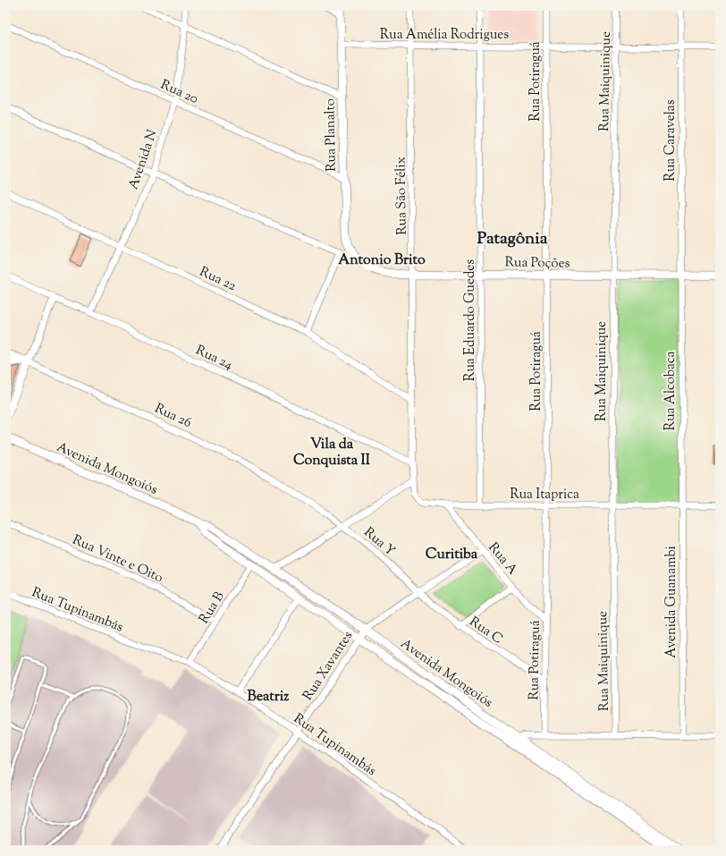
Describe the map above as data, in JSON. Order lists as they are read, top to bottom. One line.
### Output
{"streets":{"street":["Rua Amélia Rodrigues","Rua Potiraguá","Rua Maiquinique","Rua 20","Rua Planalto","Rua Caravelas","Avenida N","Rua São Félix","Rua Poções","Rua 22","Rua Eduardo Guedes","Rua 24","Rua Alcobaca","Rua 26","Avenida Mongoiós","Rua Itaprica","Rua Y","Rua Vinte e Oito","Rua A","Avenida Guanambi","Rua B","Rua Tupinambás","Rua C","Rua Xavantes"]},"crossings":[["Rua Amélia Rodrigues","Rua Potiraguá"],["Rua Amélia Rodrigues","Rua Maiquinique"],["Rua Amélia Rodrigues","Rua Planalto"],["Rua Amélia Rodrigues","Rua Caravelas"],["Rua Amélia Rodrigues","Rua São Félix"],["Rua Amélia Rodrigues","Rua Eduardo Guedes"],["Rua Potiraguá","Rua Poções"],["Rua Potiraguá","Rua Itaprica"],["Rua Potiraguá","Rua A"],["Rua Potiraguá","Rua C"],["Rua Maiquinique","Rua Poções"],["Rua Maiquinique","Rua Itaprica"],["Rua 20","Rua Planalto"],["Rua 20","Avenida N"],["Rua Planalto","Rua Poções"],["Rua Caravelas","Rua Poções"],["Rua Caravelas","Rua Alcobaca"],["Avenida N","Rua 22"],["Avenida N","Rua 24"],["Rua São Félix","Rua Poções"],["Rua São Félix","Rua 22"],["Rua São Félix","Rua 24"],["Rua São Félix","Rua Itaprica"],["Rua Poções","Rua Eduardo Guedes"],["Rua Poções","Rua Alcobaca"],["Rua Eduardo Guedes","Rua Itaprica"],["Rua Alcobaca","Rua Itaprica"],["Rua Alcobaca","Avenida Guanambi"],["Rua 26","Rua Y"],["Avenida Mongoiós","Rua B"],["Avenida Mongoiós","Rua Xavantes"],["Rua Itaprica","Rua A"],["Rua Itaprica","Avenida Guanambi"],["Rua Y","Rua C"],["Rua Y","Rua Xavantes"],["Rua Vinte e Oito","Rua B"],["Rua A","Rua Xavantes"],["Rua B","Rua Tupinambás"],["Rua Tupinambás","Rua Xavantes"],["Rua C","Rua Xavantes"]],"districts":["Patagônia","Antonio Brito","Vila da Conquista II","Curitiba","Beatriz"]}
